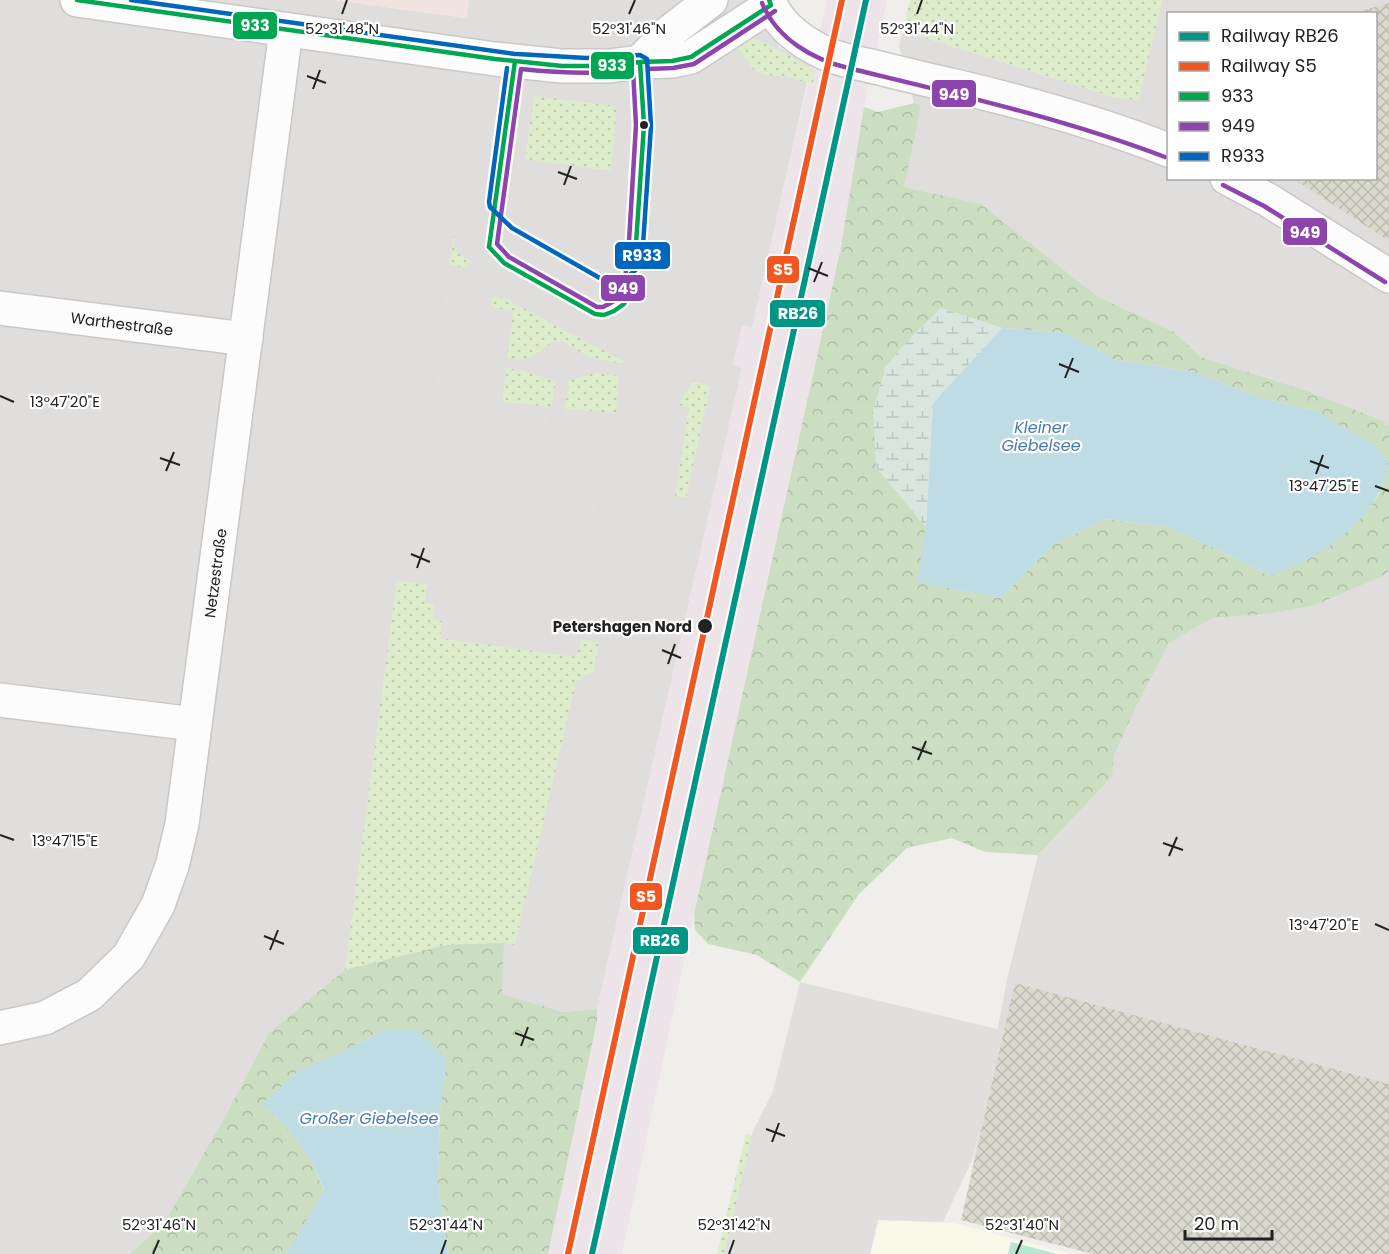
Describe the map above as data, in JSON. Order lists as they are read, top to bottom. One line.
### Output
{"streets":{"street":["Warthestraße","Netzestraße"]},"crossings":[["Warthestraße","Netzestraße"]],"water":["Kleiner Giebelsee","Großer Giebelsee"],"places":["Petershagen Nord"],"lines":["rail line RB26","rail line S5","transit line 933","transit line R933","transit line 949"],"legend":["Railway RB26","Railway S5","933","949","R933"],"scale_bar":"20 m","coordinates":["52°31'46\"N","52°31'44\"N","52°31'48\"N","13°47'20\"E","13°47'25\"E","13°47'15\"E","52°31'42\"N","52°31'40\"N"]}
